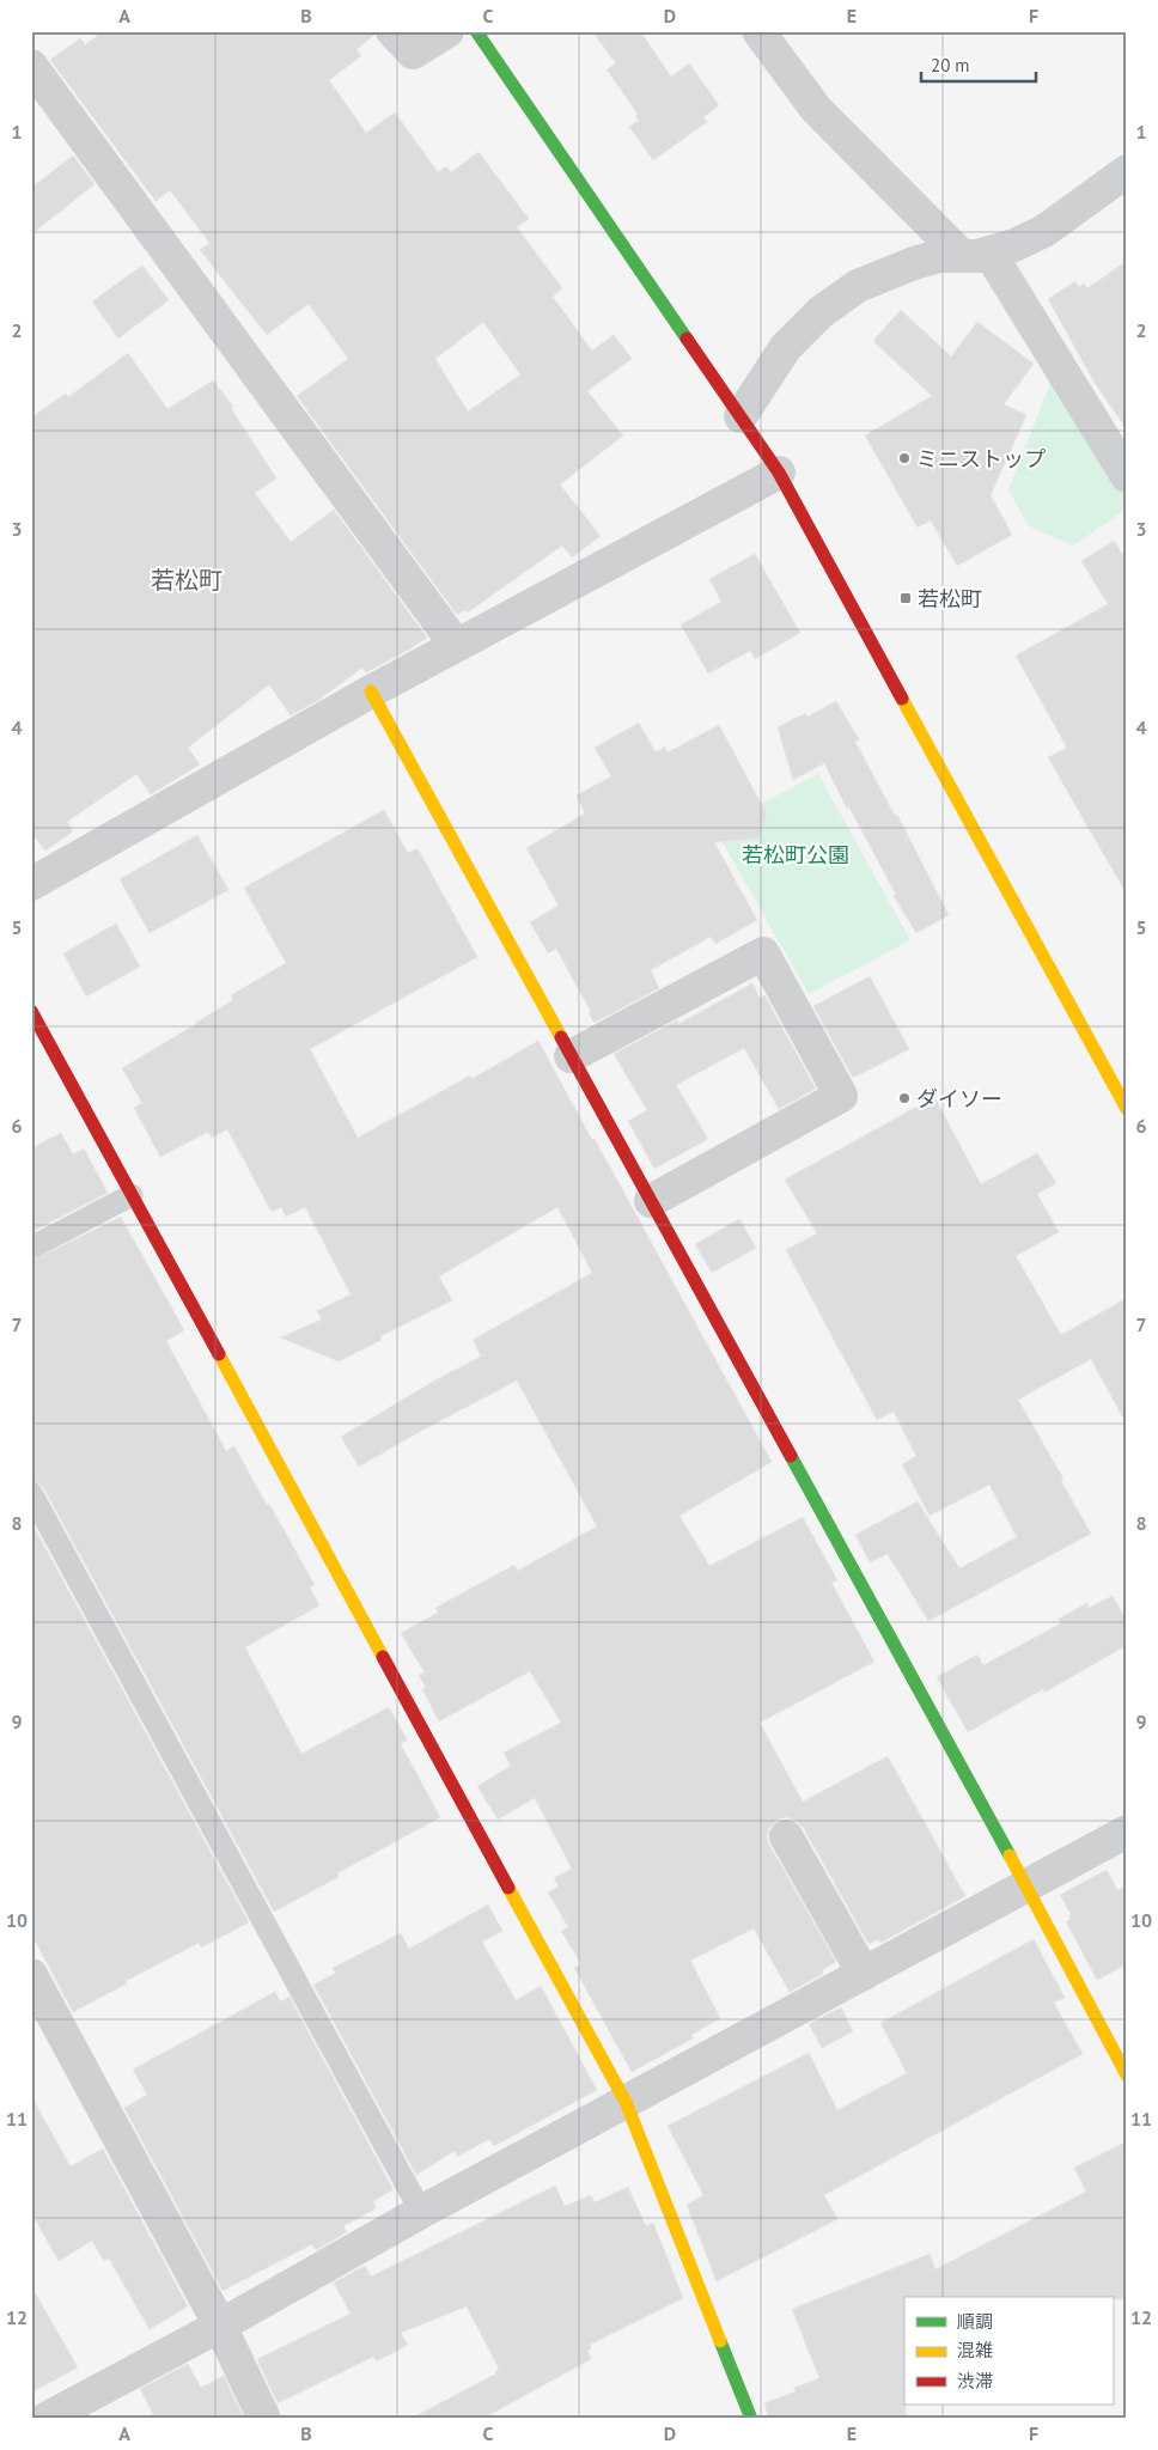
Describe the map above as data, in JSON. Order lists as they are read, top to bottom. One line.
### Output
{"districts":["若松町"],"parks":["若松町公園"],"places":{"other":["ミニストップ","ダイソー"],"transit":["若松町"]},"legend":["順調","混雑","渋滞"],"scale_bar":"20 m","grid":{"columns":["A","B","C","D","E","F"],"rows":["1","2","3","4","5","6","7","8","9","10","11","12"]}}
